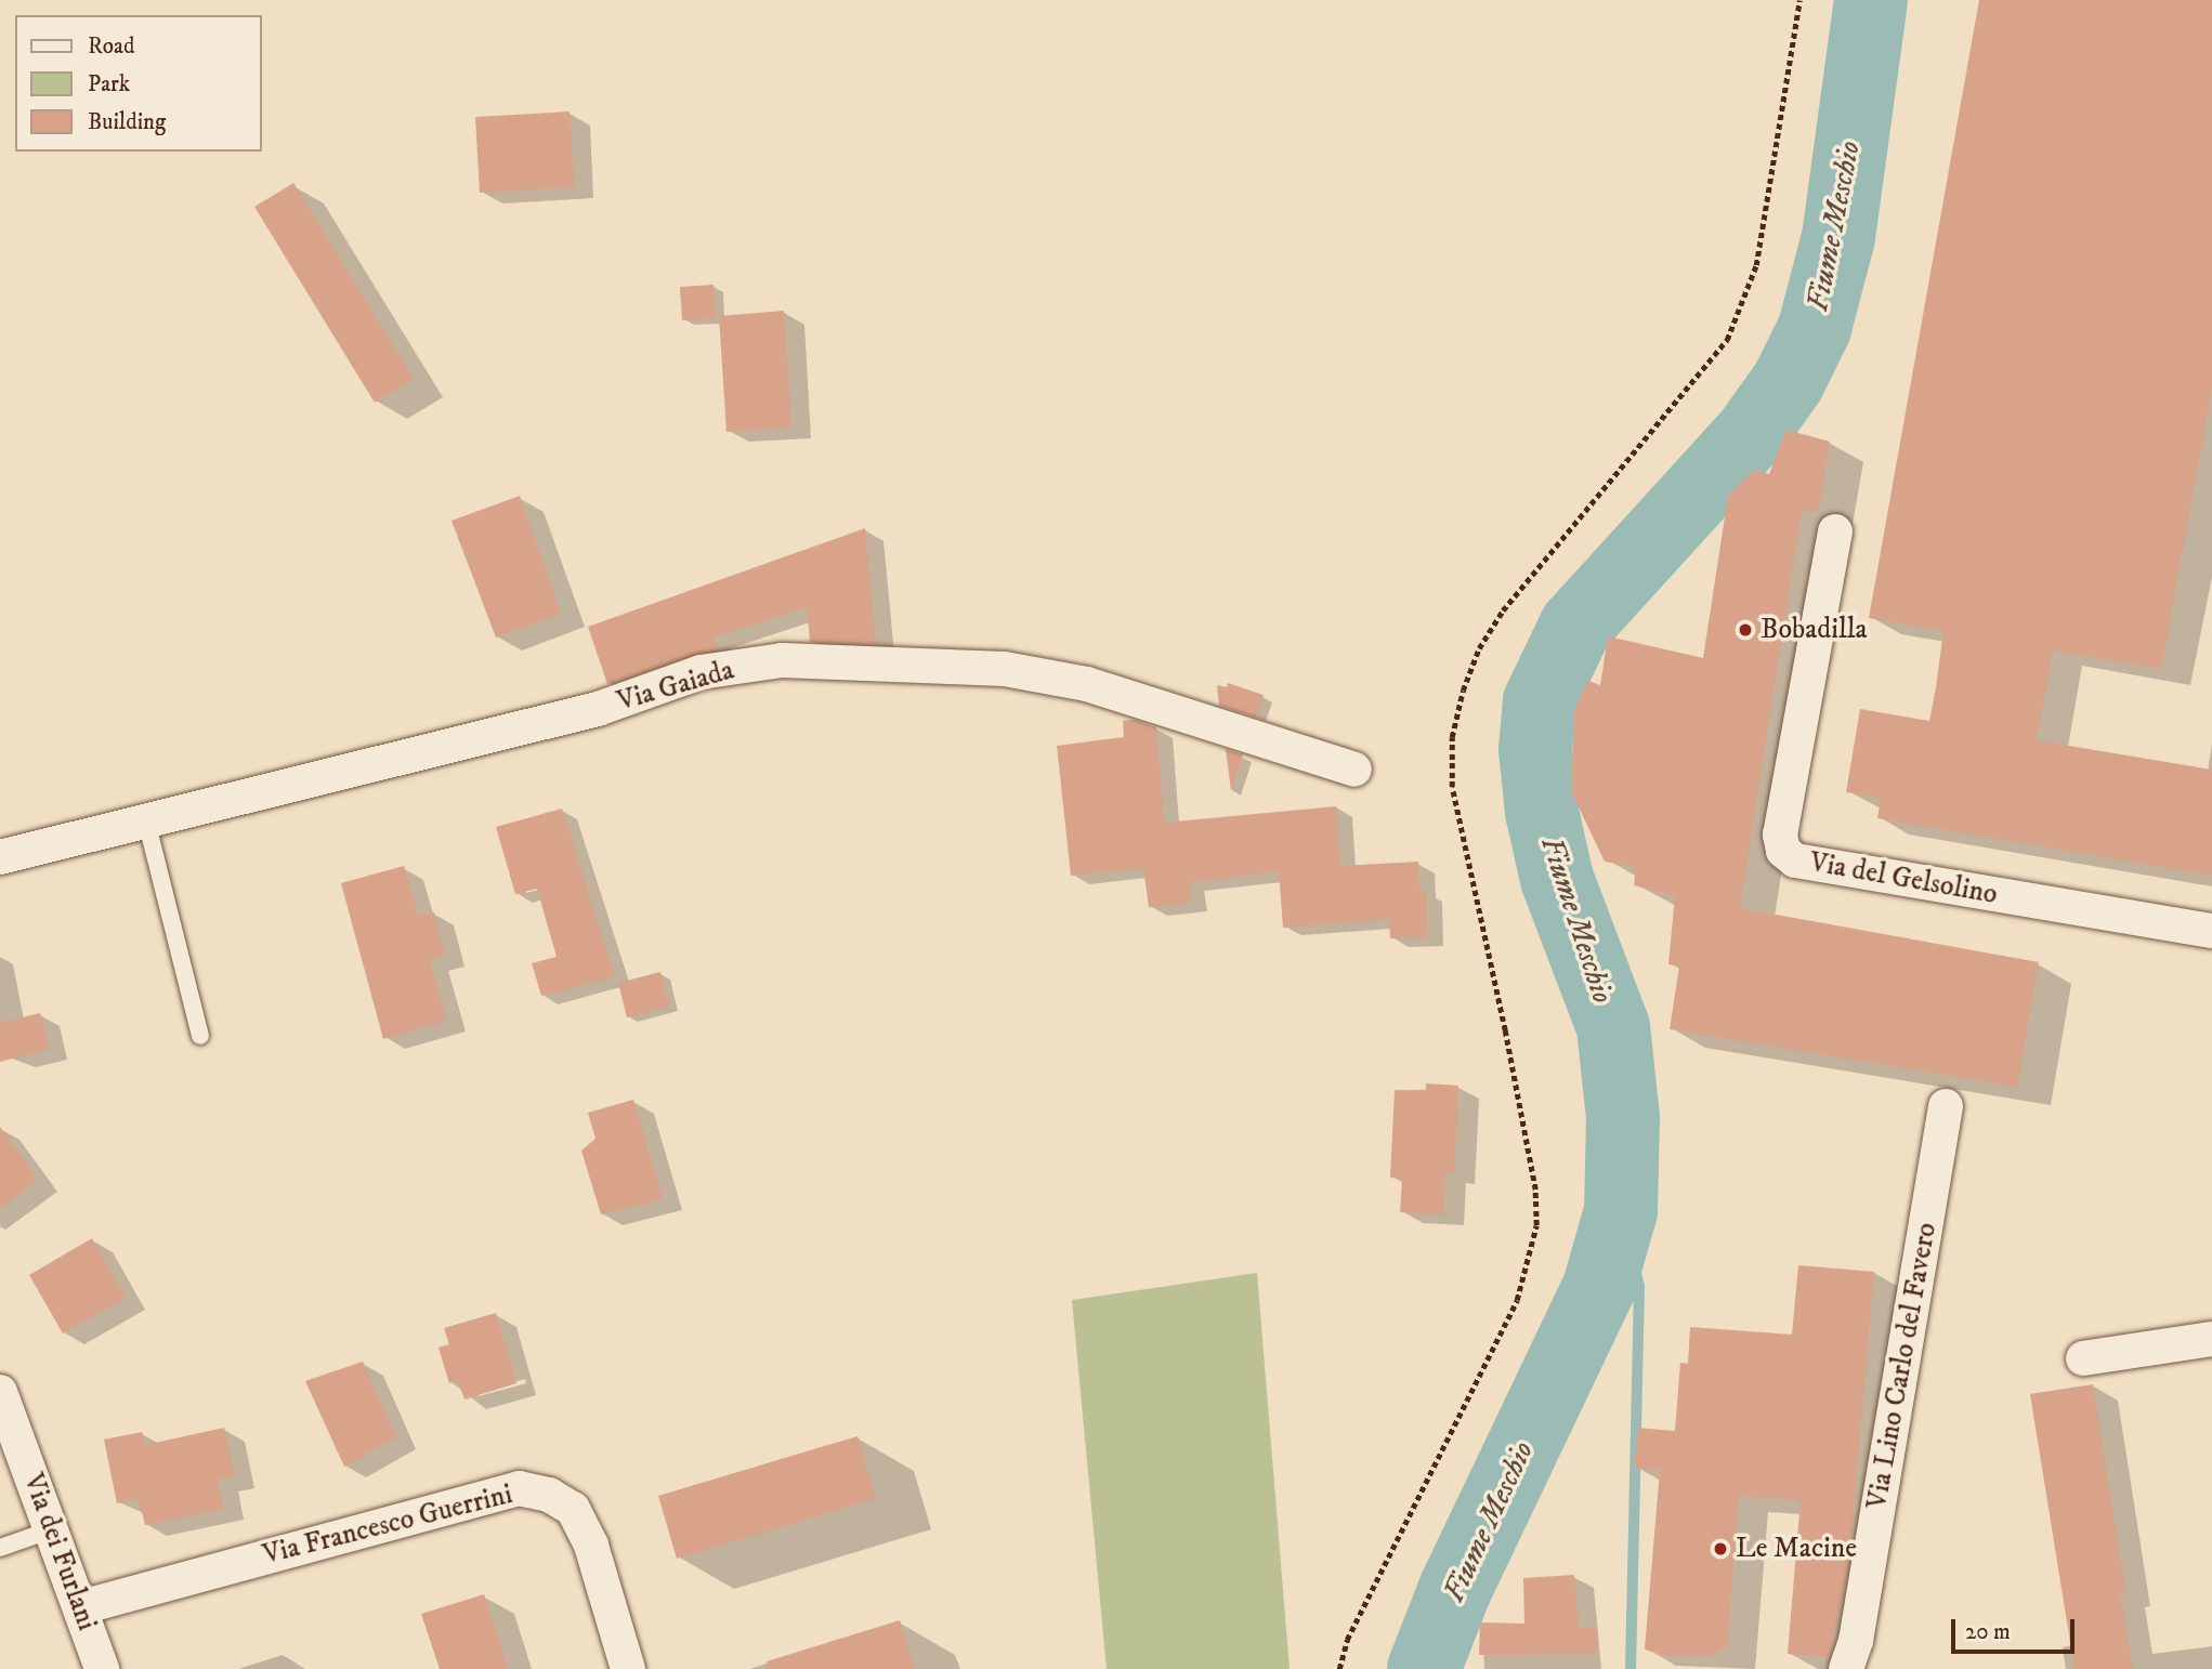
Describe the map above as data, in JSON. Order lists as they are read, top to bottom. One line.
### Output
{"streets":{"street":["Via Gaiada","Via del Gelsolino","Via Lino Carlo del Favero","Via Francesco Guerrini","Via dei Furlani"]},"crossings":[["Via Francesco Guerrini","Via dei Furlani"]],"water":["Fiume Meschio"],"places":["Bobadilla","Le Macine"],"legend":["Road","Park","Building"],"scale_bar":"20 m"}
